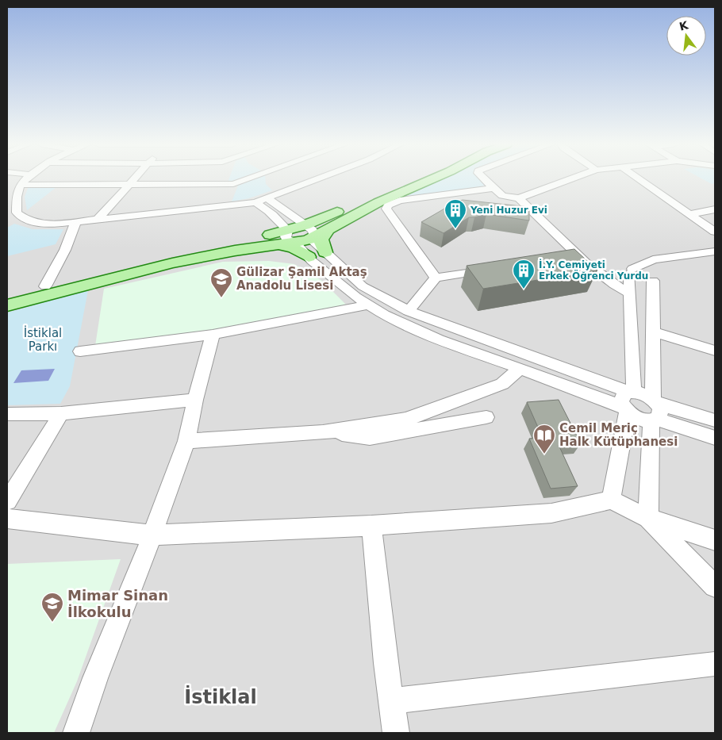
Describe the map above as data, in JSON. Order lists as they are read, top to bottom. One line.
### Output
{"districts":["İstiklal"],"parks":["İstiklal Parkı"],"places":{"building":["Yeni Huzur Evi","İ.Y. Cemiyeti Erkek Öğrenci Yurdu"],"school or university":["Gülizar Şamil Aktaş Anadolu Lisesi","Mimar Sinan İlkokulu"],"library":["Cemil Meriç Halk Kütüphanesi"]},"north":"top"}
